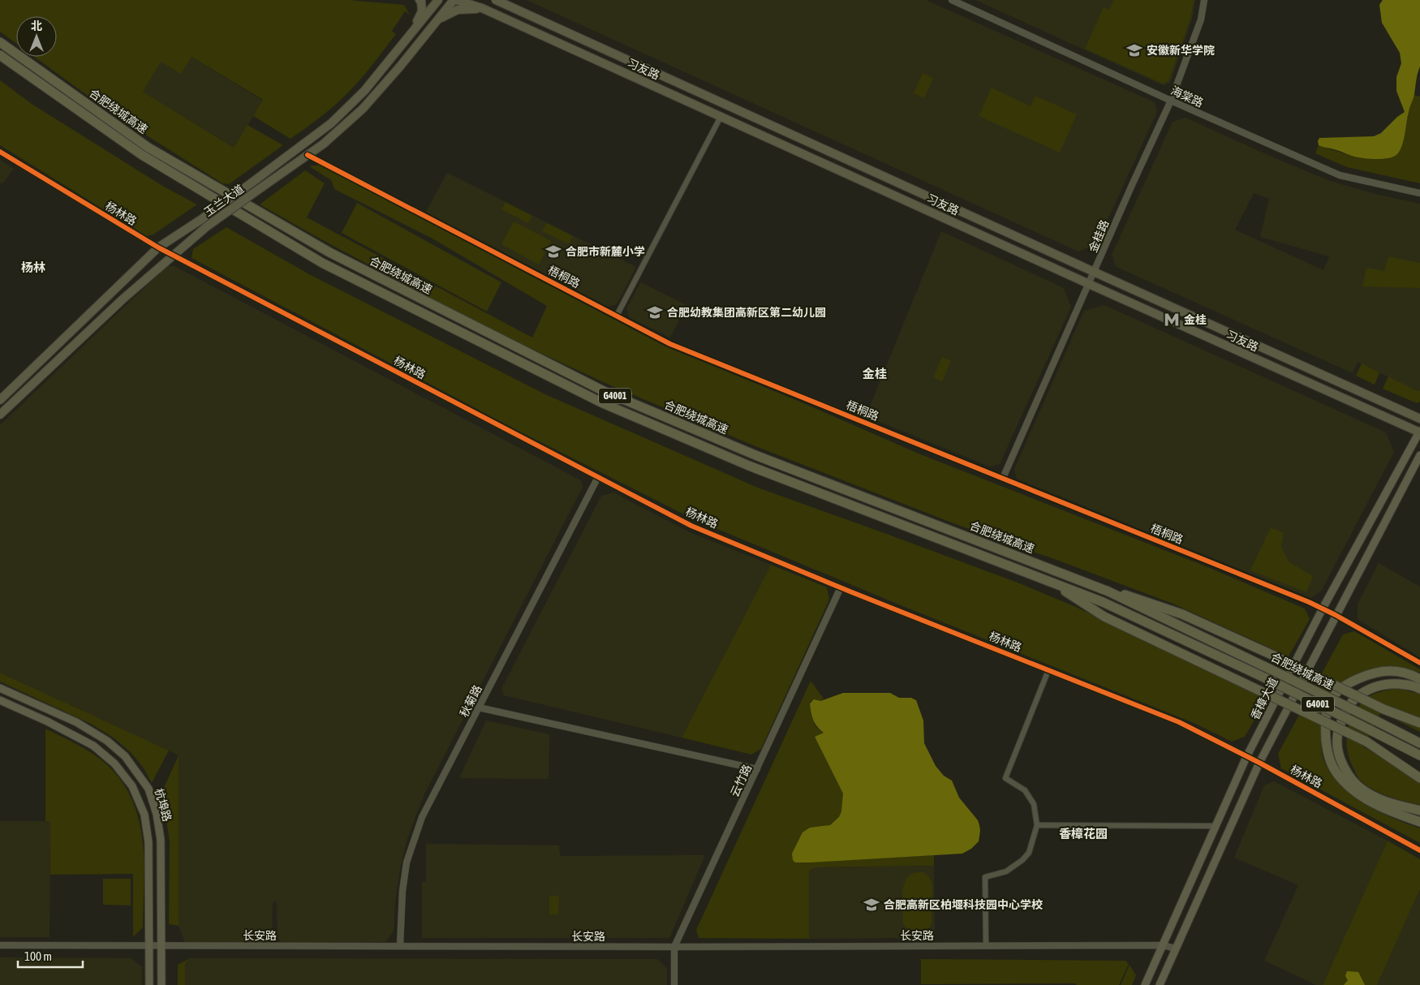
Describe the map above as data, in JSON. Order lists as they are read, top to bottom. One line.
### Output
{"streets":{"highway":["合肥绕城高速","G4001"],"main road":["习友路","玉兰大道","香樟大道","杭埠路"],"street":["海棠路","杨林路","金桂路","梧桐路","秋菊路","云竹路","长安路"]},"crossings":[["习友路","玉兰大道"],["习友路","金桂路"],["习友路","香樟大道"],["海棠路","金桂路"],["玉兰大道","杨林路"],["玉兰大道","梧桐路"],["杨林路","香樟大道"],["杨林路","秋菊路"],["杨林路","云竹路"],["金桂路","梧桐路"],["梧桐路","香樟大道"],["香樟大道","长安路"],["秋菊路","长安路"],["云竹路","长安路"],["杭埠路","长安路"]],"districts":["杨林","金桂","香樟花园"],"places":{"school or university":["安徽新华学院","合肥市新麓小学","合肥幼教集团高新区第二幼儿园","合肥高新区柏堰科技园中心学校"],"metro station":["金桂"]},"scale_bar":"100 m","north":"top"}
